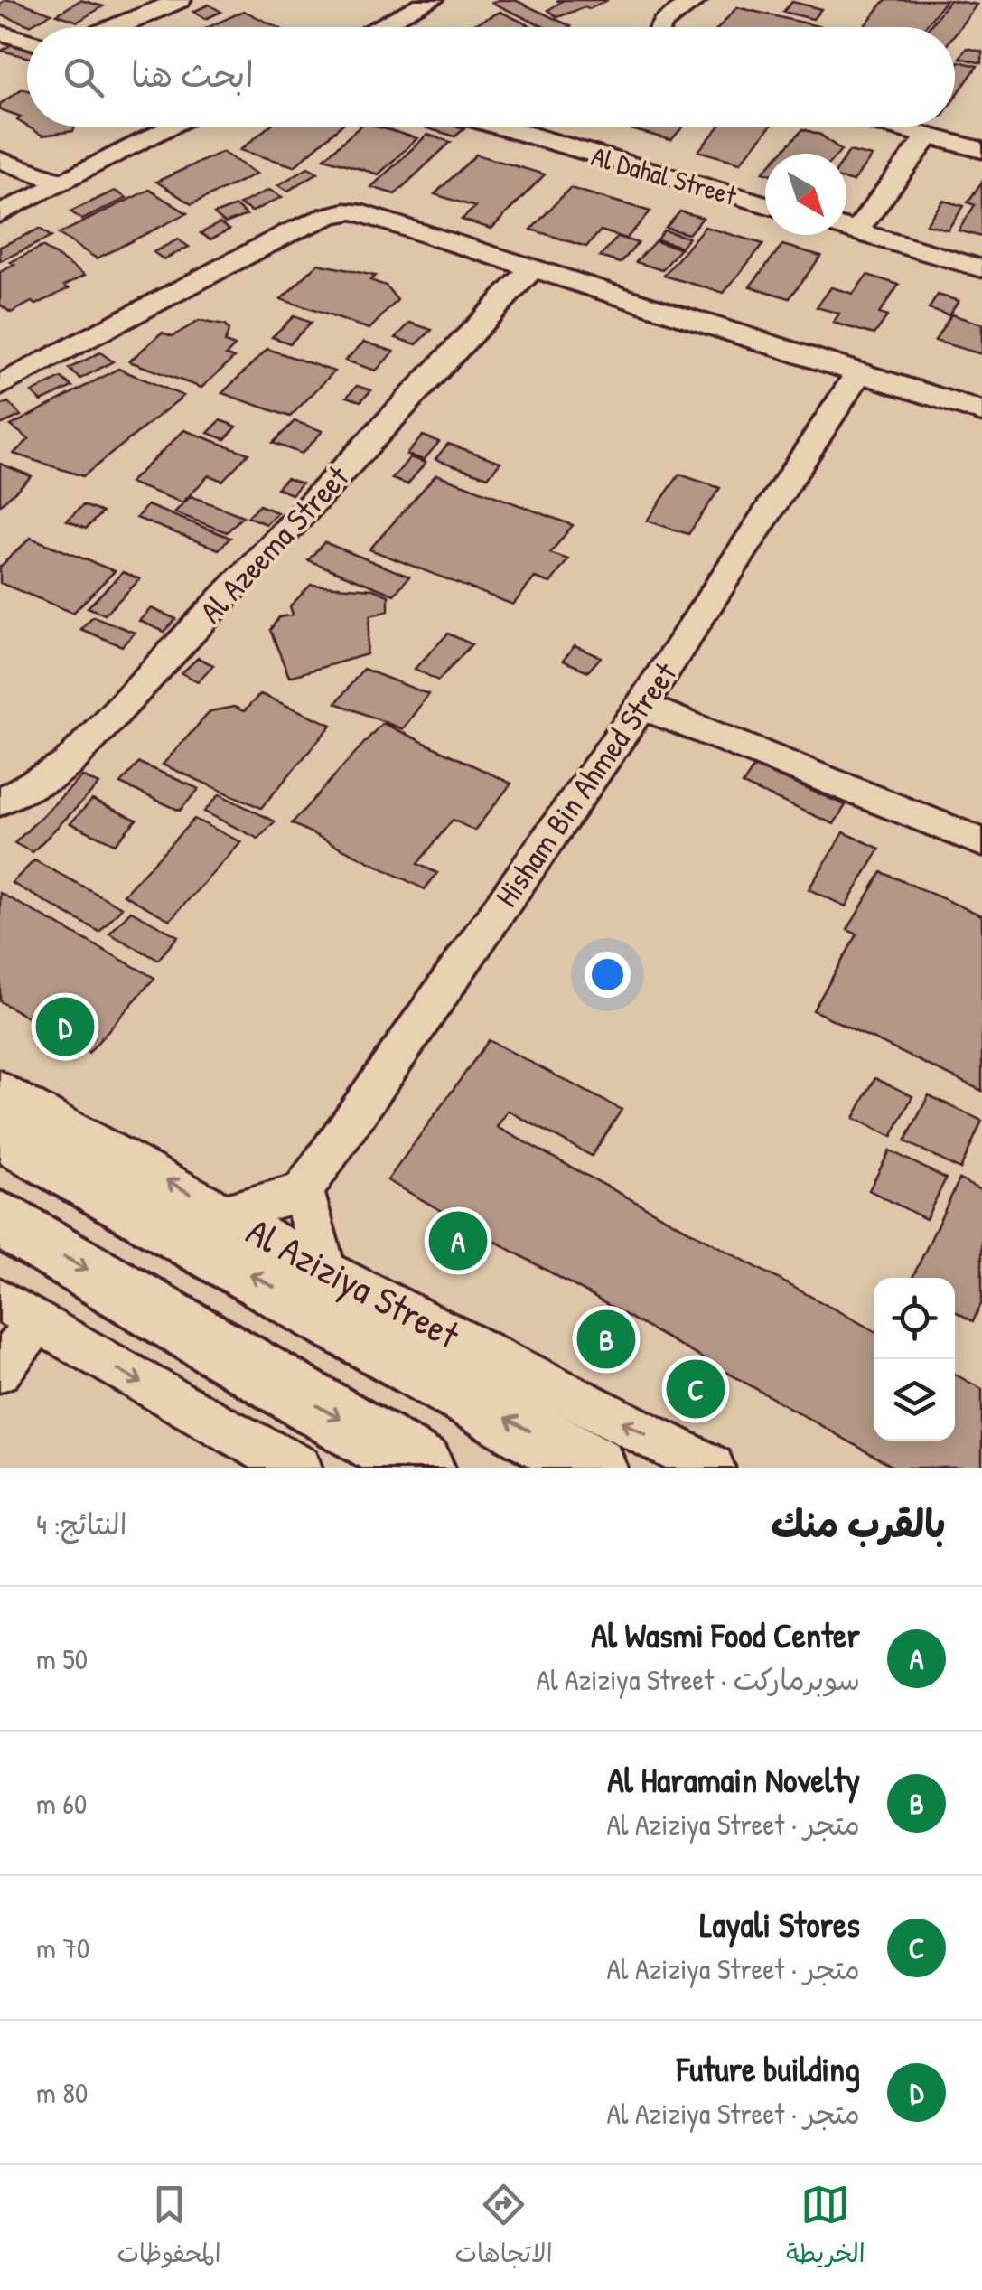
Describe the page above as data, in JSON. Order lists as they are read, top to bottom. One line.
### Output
{"streets":{"main road":["Al Aziziya Street"],"street":["Al Dahal Street","Al Azeema Street","Hisham Bin Ahmed Street"]},"north":"bottom right","page":{"search":"ابحث هنا","pins":["D","A","B","C"],"heading":["بالقرب منك","النتائج: 4"],"list":[{"mark":"A","name":"Al Wasmi Food Center","note":"سوبرماركت · Al Aziziya Street","value":"50 m"},{"mark":"B","name":"Al Haramain Novelty","note":"متجر · Al Aziziya Street","value":"60 m"},{"mark":"C","name":"Layali Stores","note":"متجر · Al Aziziya Street","value":"70 m"},{"mark":"D","name":"Future building","note":"متجر · Al Aziziya Street","value":"80 m"}],"nav":["الخريطة","الاتجاهات","المحفوظات"]}}
